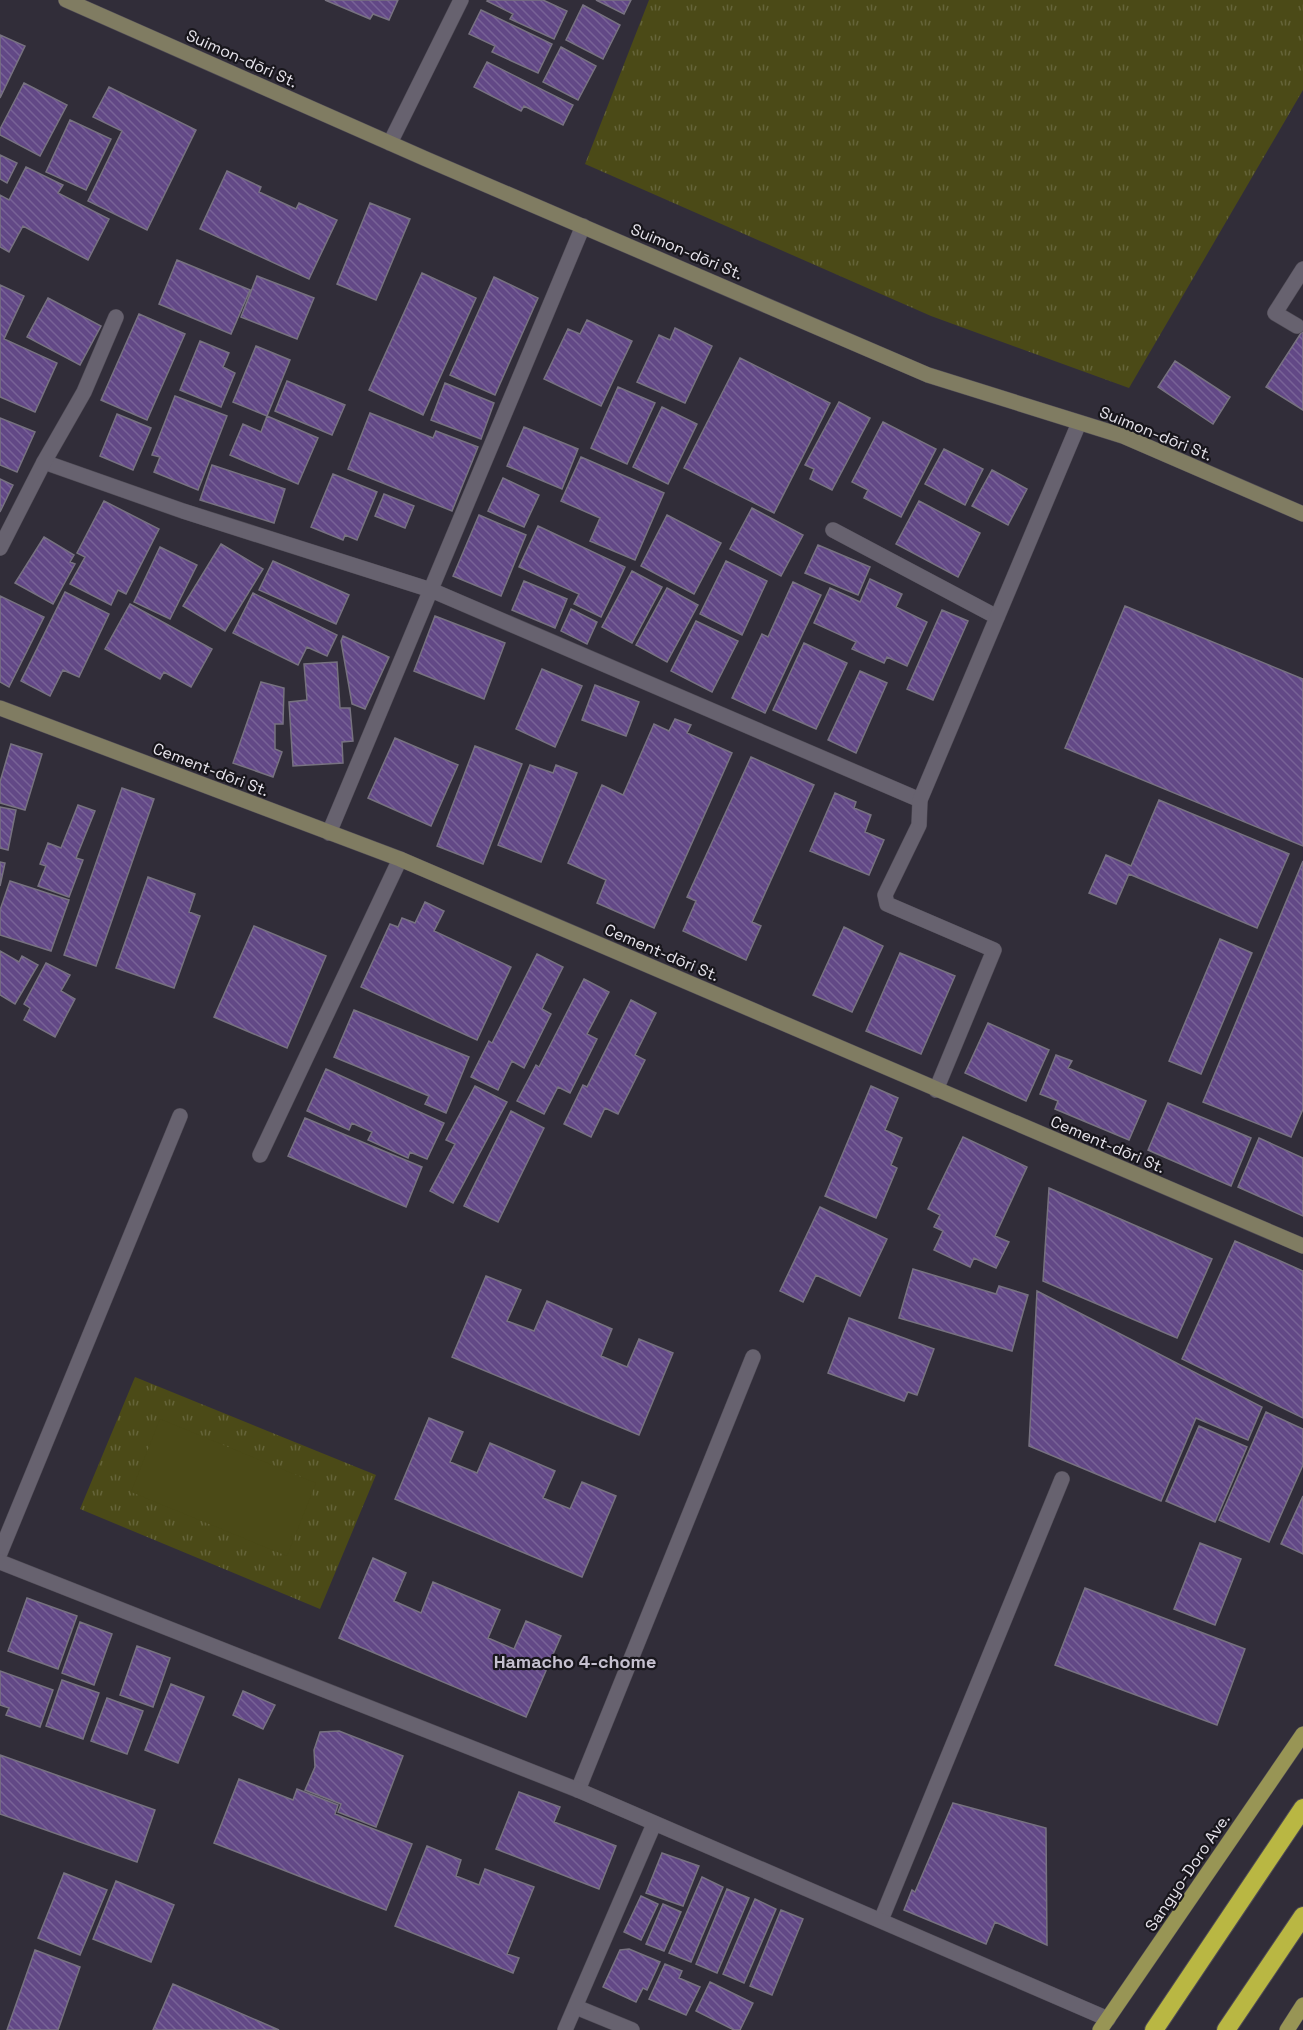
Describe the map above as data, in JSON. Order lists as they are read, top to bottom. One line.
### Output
{"streets":{"main road":["Sangyo-Doro Ave."],"street":["Suimon-dōri St.","Cement-dōri St."]},"districts":["Hamacho 4-chome"]}
